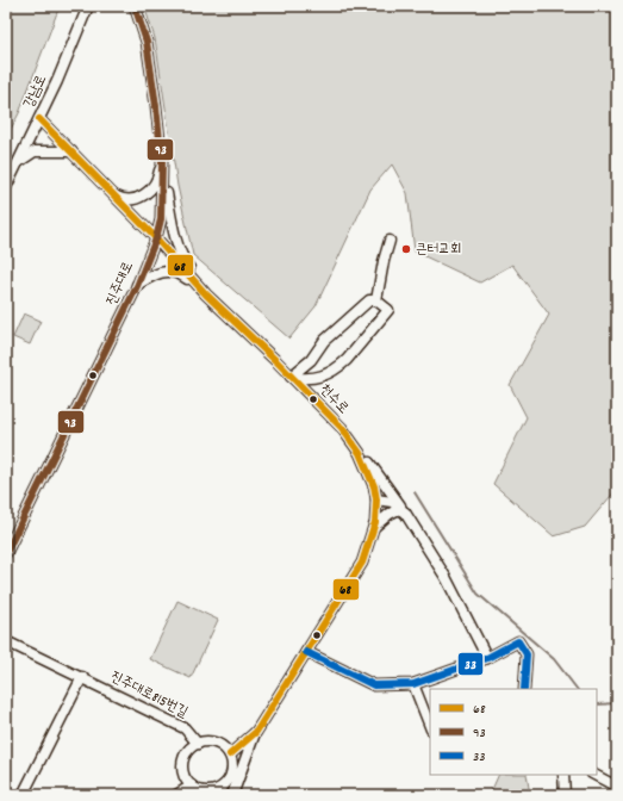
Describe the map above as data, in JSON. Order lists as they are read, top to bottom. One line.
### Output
{"streets":{"street":["강남로","진주대로","천수로","진주대로815번길"]},"crossings":[["강남로","천수로"],["진주대로","천수로"],["천수로","진주대로815번길"]],"places":["큰터교회"],"lines":["transit line 93","transit line 68","transit line 33"],"legend":["68","93","33"]}
